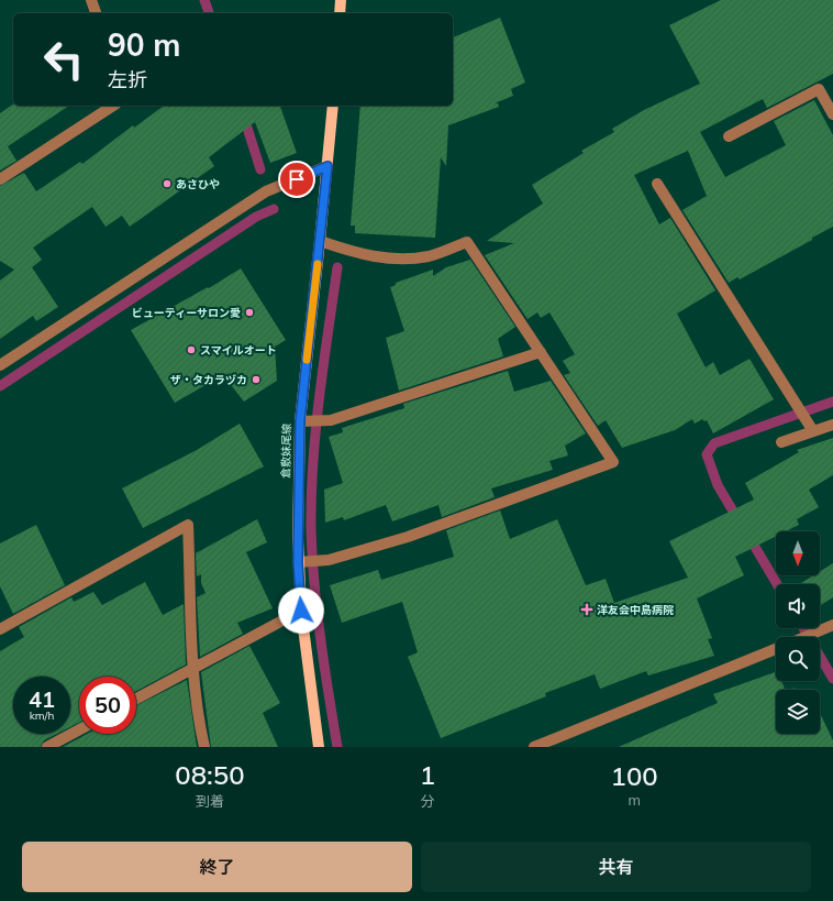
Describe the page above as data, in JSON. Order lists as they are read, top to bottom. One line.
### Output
{"streets":{"main road":["倉敷妹尾線"]},"places":{"other":["あさひや","ビューティーサロン愛","スマイルオート","ザ・タカラヅカ"],"health":["洋友会中島病院"]},"north":"bottom","page":{"turn":["90 m","左折"],"speed":"41 km/h","limit":"50","eta":["08:50","到着","1","分","100","m"],"buttons":["終了","共有"]}}
